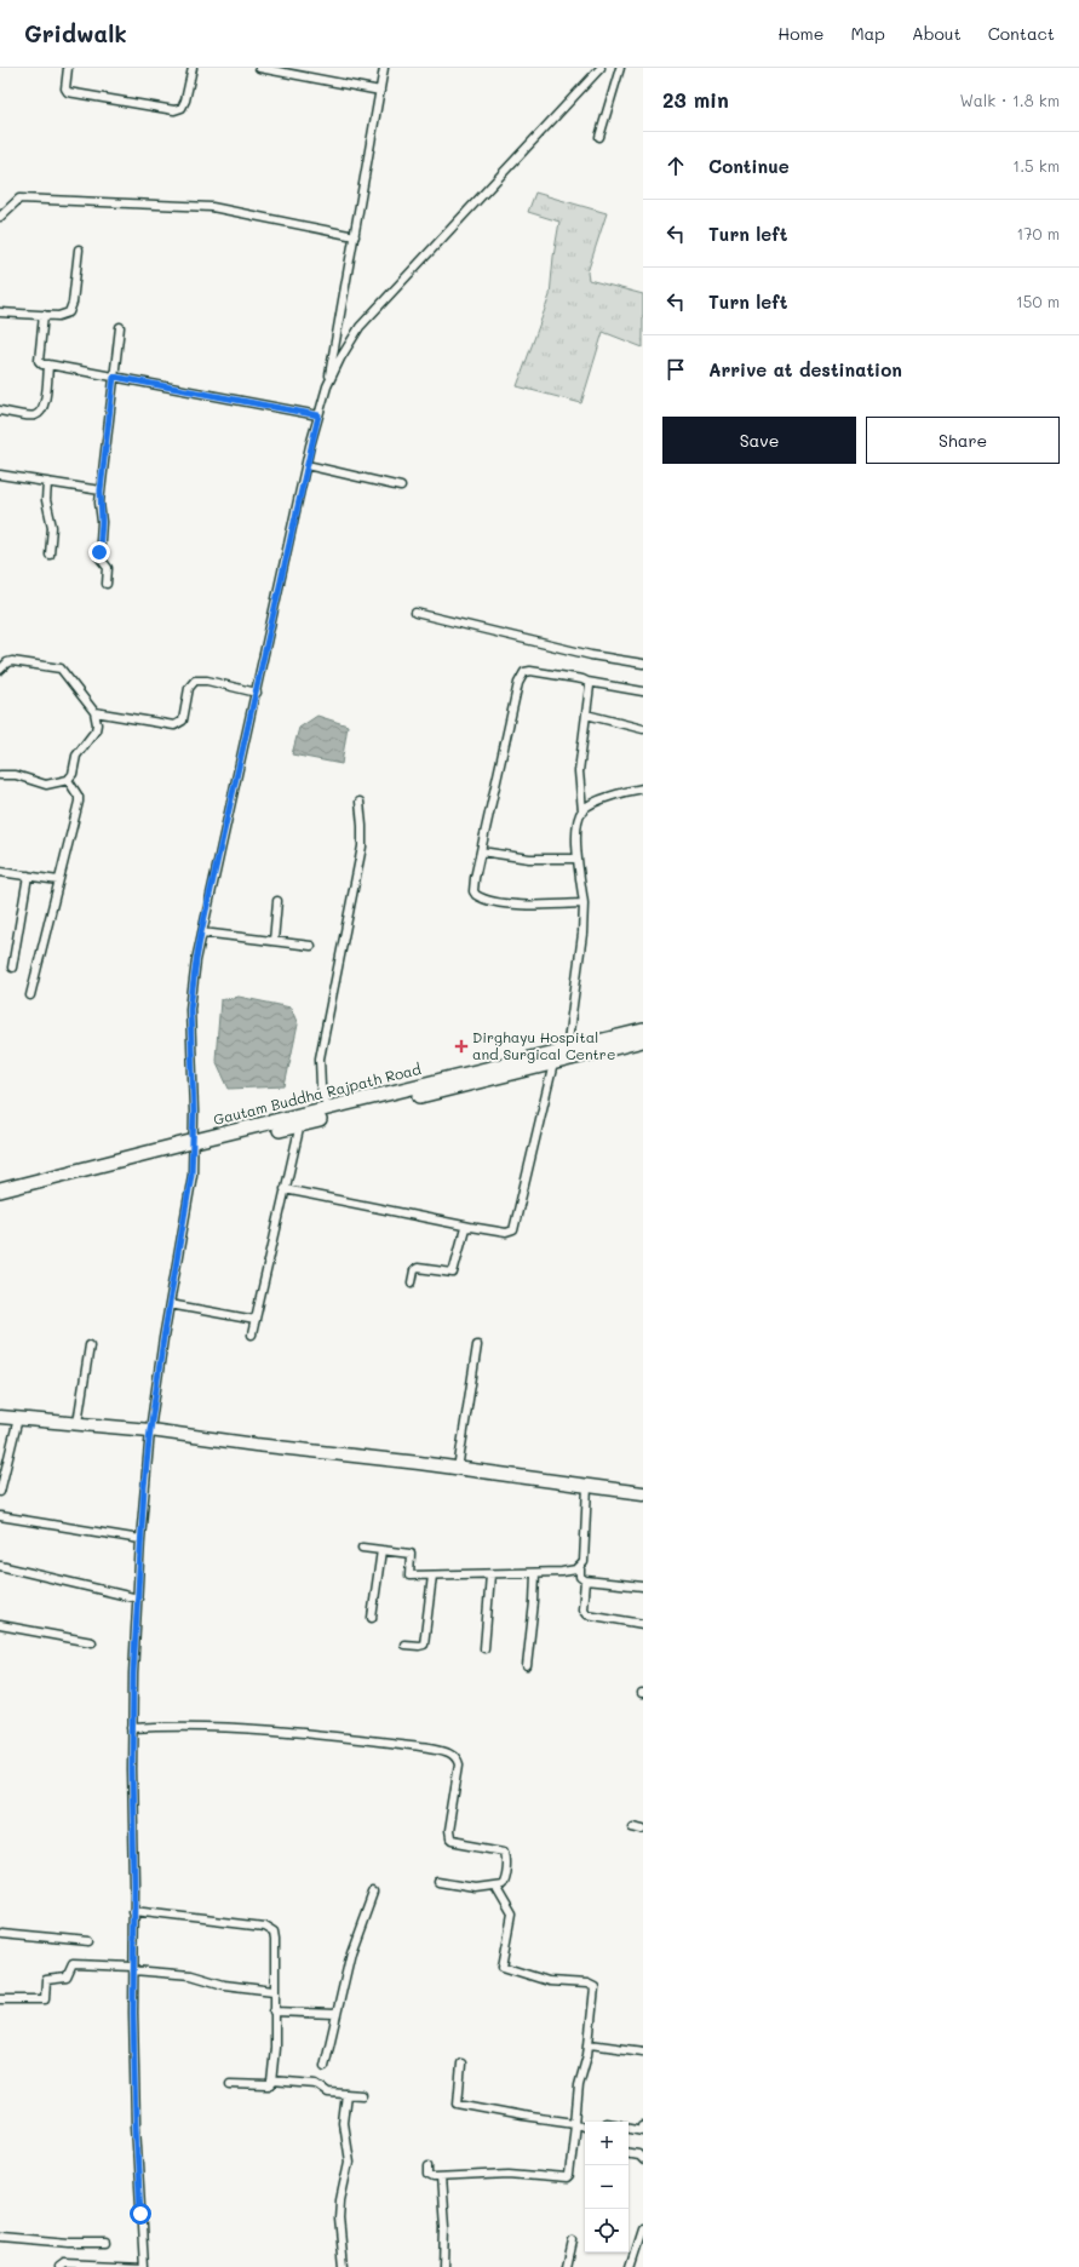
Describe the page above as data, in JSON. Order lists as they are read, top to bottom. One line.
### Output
{"streets":{"highway":["Gautam Buddha Rajpath Road"]},"places":{"health":["Dirghayu Hospital and Surgical Centre"]},"page":{"header":"Gridwalk","nav":["Home","Map","About","Contact"],"heading":["23 min","Walk · 1.8 km"],"list":[["Continue","1.5 km"],["Turn left","170 m"],["Turn left","150 m"],"Arrive at destination"],"buttons":["Save","Share"],"map_buttons":["+","−"]}}
